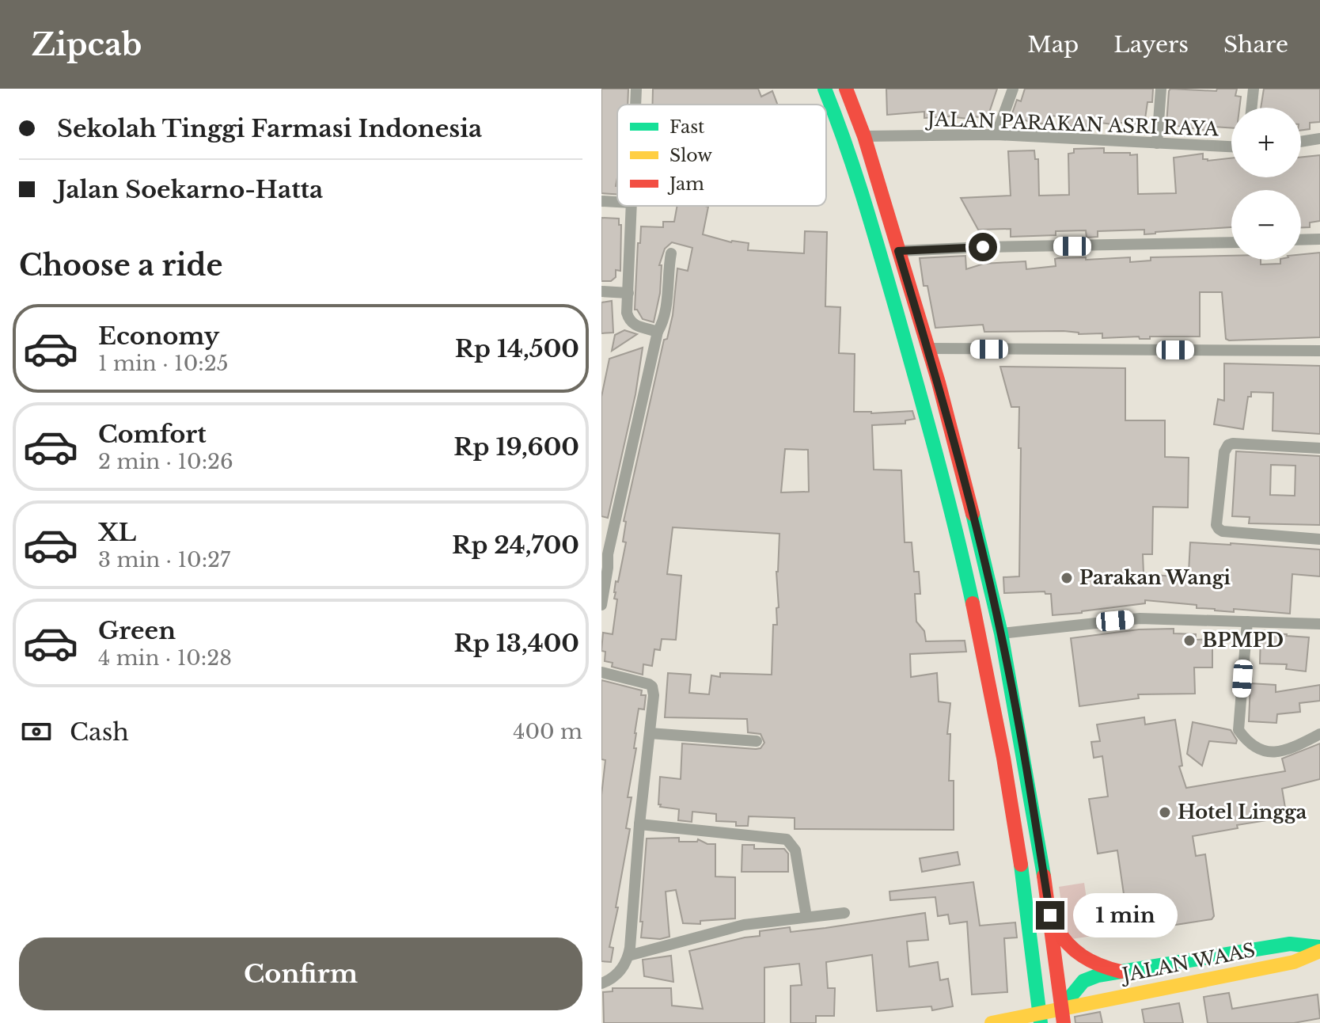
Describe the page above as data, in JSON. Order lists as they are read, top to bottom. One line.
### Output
{"streets":{"main road":["JALAN WAAS"],"street":["JALAN PARAKAN ASRI RAYA"]},"places":["Parakan Wangi","BPMPD","Hotel Lingga"],"legend":["Fast","Slow","Jam"],"page":{"header":"Zipcab","nav":["Map","Layers","Share"],"banner":["Sekolah Tinggi Farmasi Indonesia","Jalan Soekarno-Hatta"],"map_buttons":["+","−"],"heading":"Choose a ride","list":[{"name":"Economy","note":"1 min · 10:25","value":"Rp 14,500"},{"name":"Comfort","note":"2 min · 10:26","value":"Rp 19,600"},{"name":"XL","note":"3 min · 10:27","value":"Rp 24,700"},{"name":"Green","note":"4 min · 10:28","value":"Rp 13,400"}],"pay":["Cash","400 m"],"bubble":"1 min","buttons":"Confirm"}}
